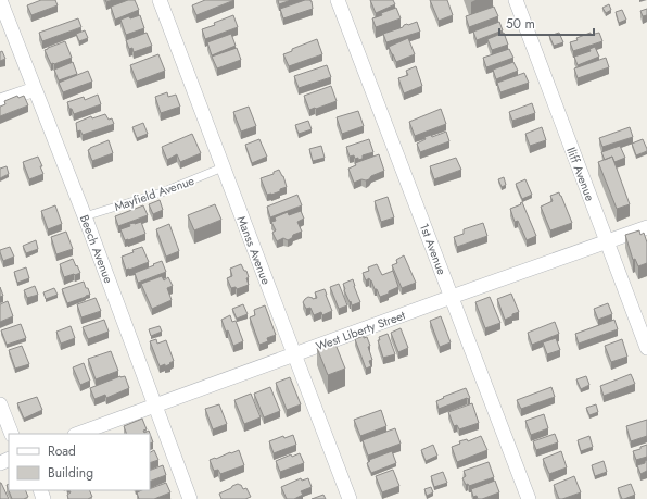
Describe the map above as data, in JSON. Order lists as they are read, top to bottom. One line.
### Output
{"streets":{"street":["Iliff Avenue","Beech Avenue","1st Avenue","Manss Avenue","West Liberty Street"],"lane":["Mayfield Avenue"]},"crossings":[["Iliff Avenue","West Liberty Street"],["Mayfield Avenue","Beech Avenue"],["Mayfield Avenue","Manss Avenue"],["Beech Avenue","West Liberty Street"],["1st Avenue","West Liberty Street"],["Manss Avenue","West Liberty Street"]],"legend":["Road","Building"],"scale_bar":"50 m"}
